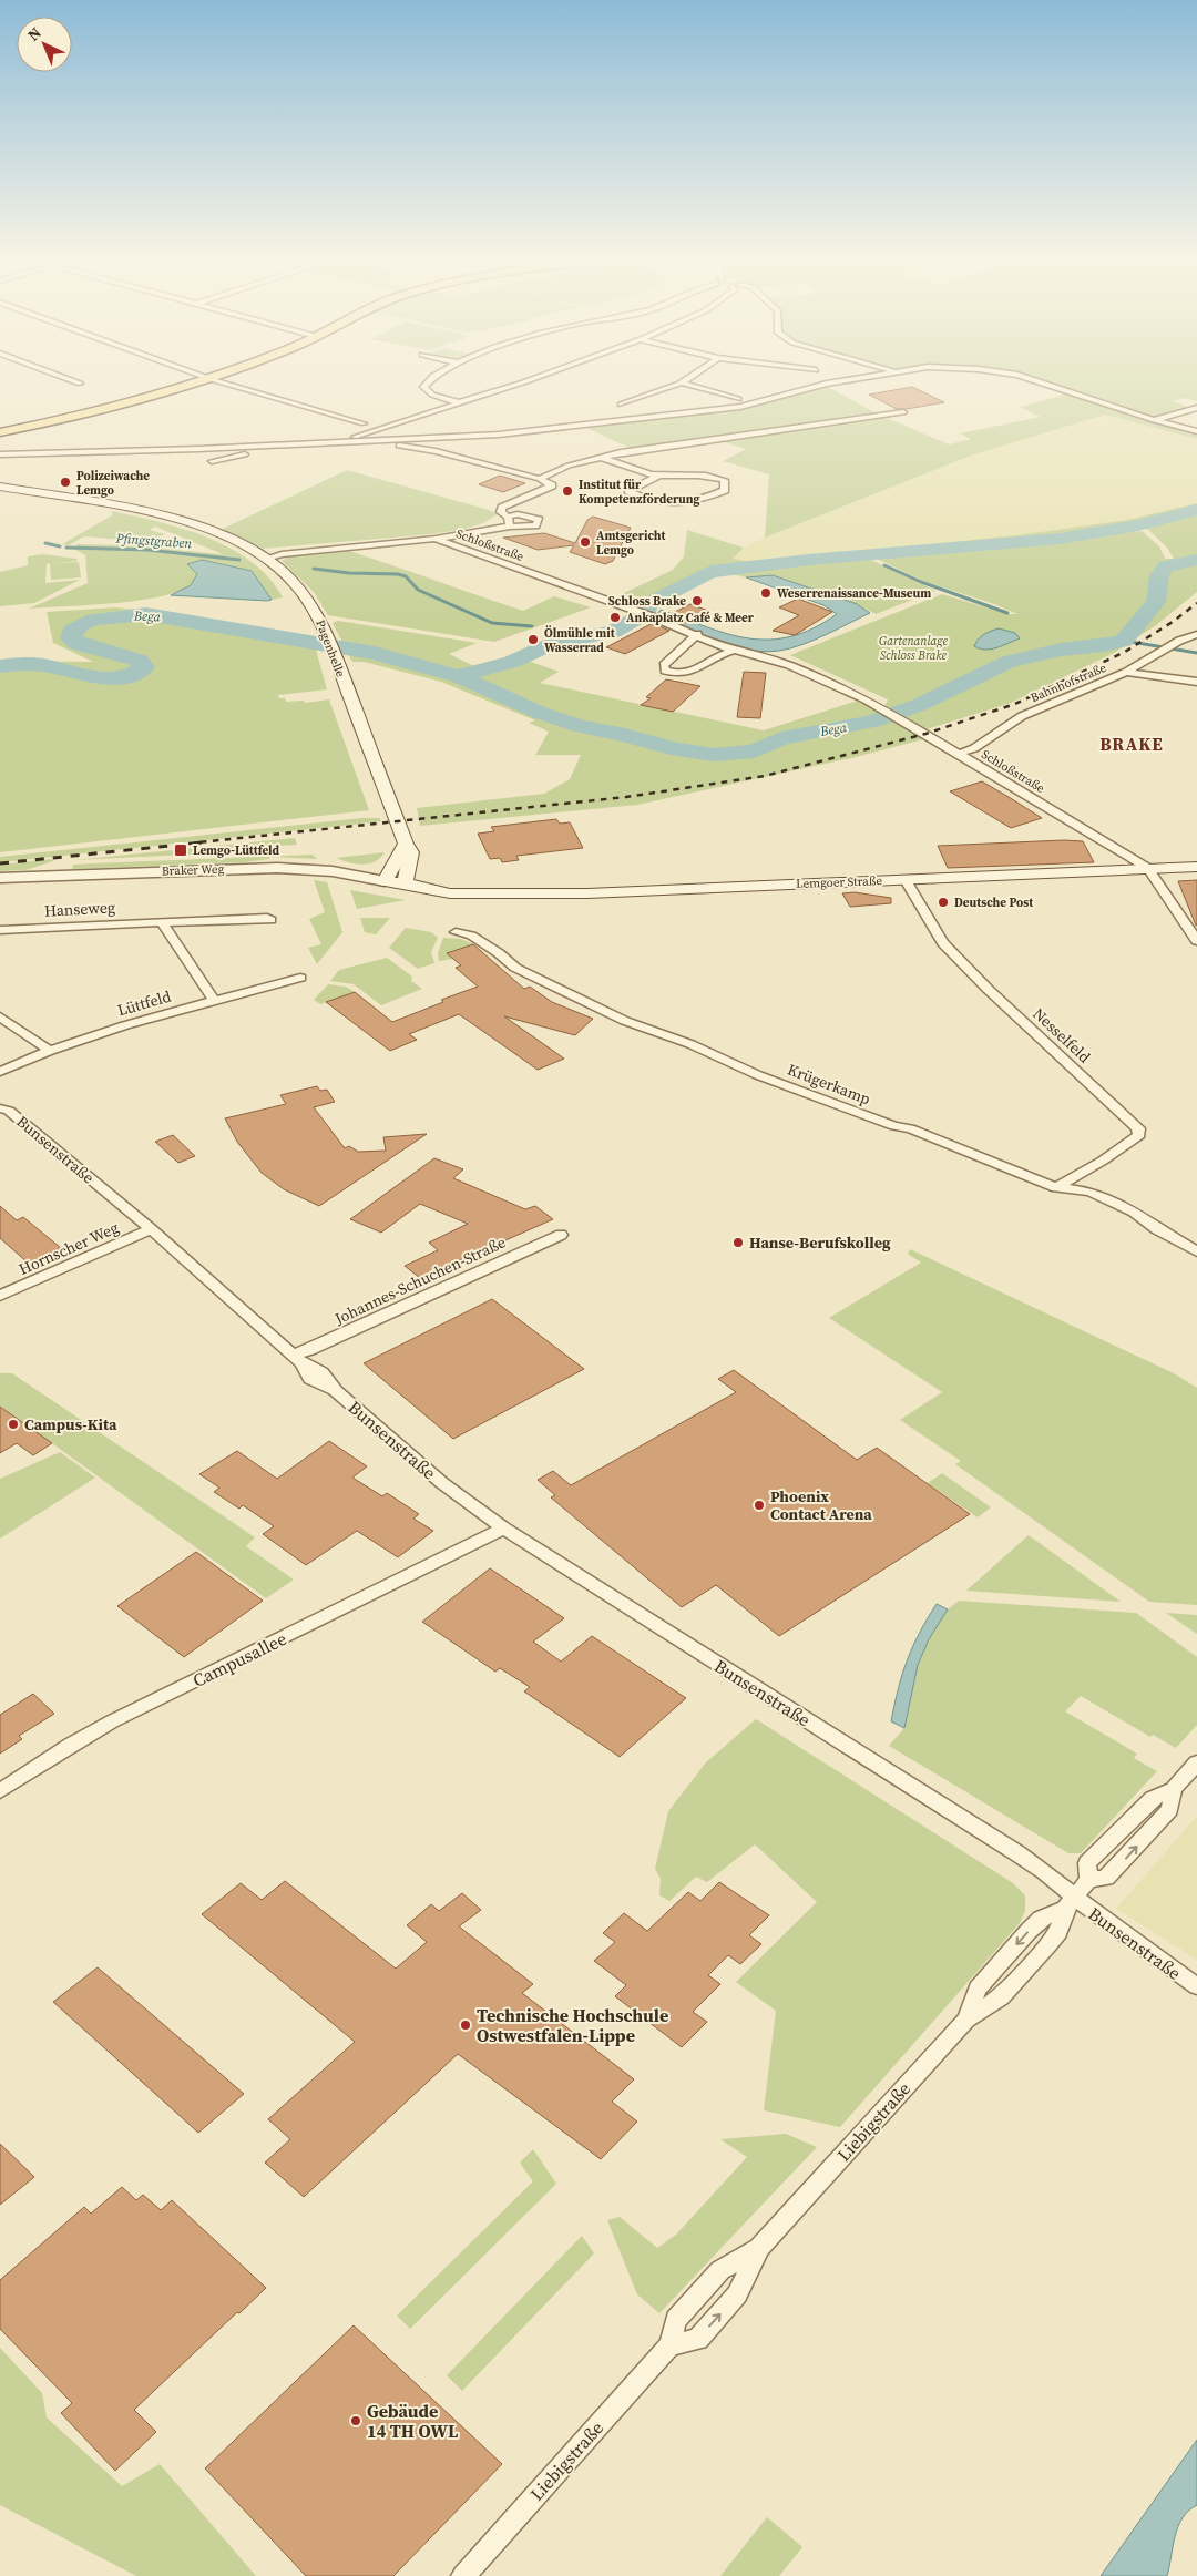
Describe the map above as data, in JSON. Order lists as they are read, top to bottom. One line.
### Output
{"streets":{"main road":["Pagenhelle","Lemgoer Straße"],"street":["Schloßstraße","Bahnhofstraße","Braker Weg","Hanseweg","Lüttfeld","Nesselfeld","Krügerkamp","Bunsenstraße","Hornscher Weg","Johannes-Schuchen-Straße","Campusallee","Liebigstraße"]},"crossings":[["Schloßstraße","Pagenhelle"],["Schloßstraße","Bahnhofstraße"],["Schloßstraße","Lemgoer Straße"],["Pagenhelle","Lemgoer Straße"],["Braker Weg","Lemgoer Straße"],["Lemgoer Straße","Nesselfeld"],["Nesselfeld","Krügerkamp"],["Bunsenstraße","Hornscher Weg"],["Bunsenstraße","Johannes-Schuchen-Straße"],["Bunsenstraße","Campusallee"],["Bunsenstraße","Liebigstraße"]],"districts":["BRAKE"],"water":["Pfingstgraben","Bega"],"parks":["Gartenanlage Schloss Brake"],"places":{"other":["Polizeiwache Lemgo","Institut für Kompetenzförderung","Amtsgericht Lemgo","Weserrenaissance-Museum","Schloss Brake","Ankaplatz Café & Meer","Ölmühle mit Wasserrad","Deutsche Post","Hanse-Berufskolleg","Campus-Kita","Phoenix Contact Arena","Technische Hochschule Ostwestfalen-Lippe","Gebäude 14 TH OWL"],"transit":["Lemgo-Lüttfeld"]},"north":"top left"}
